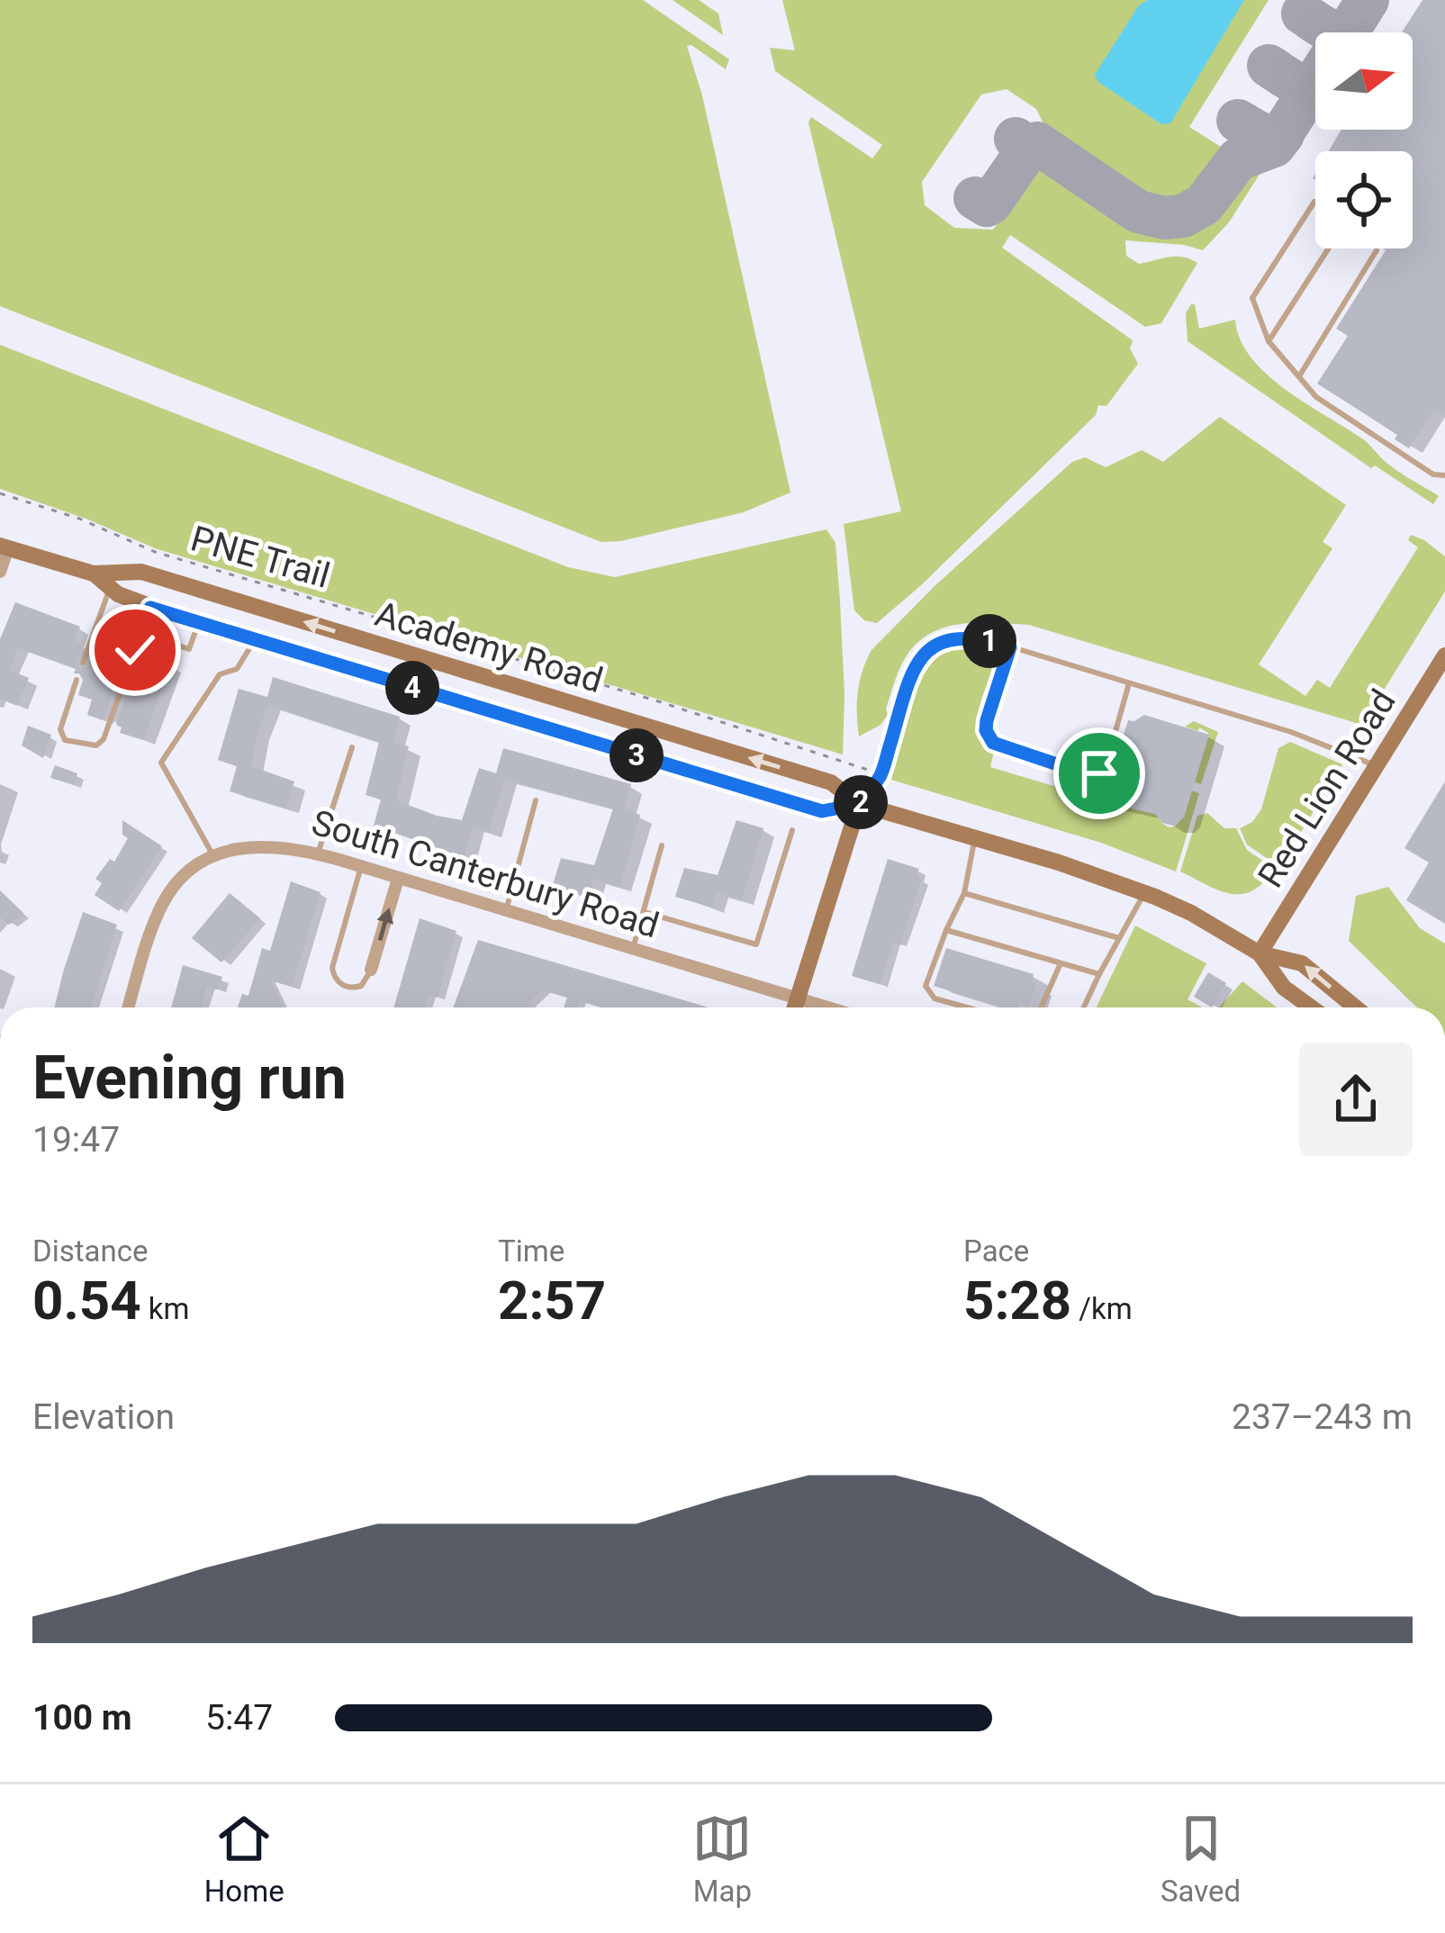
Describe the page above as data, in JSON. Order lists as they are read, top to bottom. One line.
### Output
{"streets":{"main road":["Academy Road","Red Lion Road"],"street":["South Canterbury Road"],"path":["PNE Trail"]},"crossings":[["Academy Road","Red Lion Road"]],"north":"right","page":{"pins":["1","4","3","2"],"heading":["Evening run","19:47"],"stats":[["Distance","0.54 km"],["Time","2:57"],["Pace","5:28 /km"]],"chart":["Elevation","237–243 m"],"list":[{"name":"100 m","note":"5:47"}],"tabs":["Home","Map","Saved"]}}
